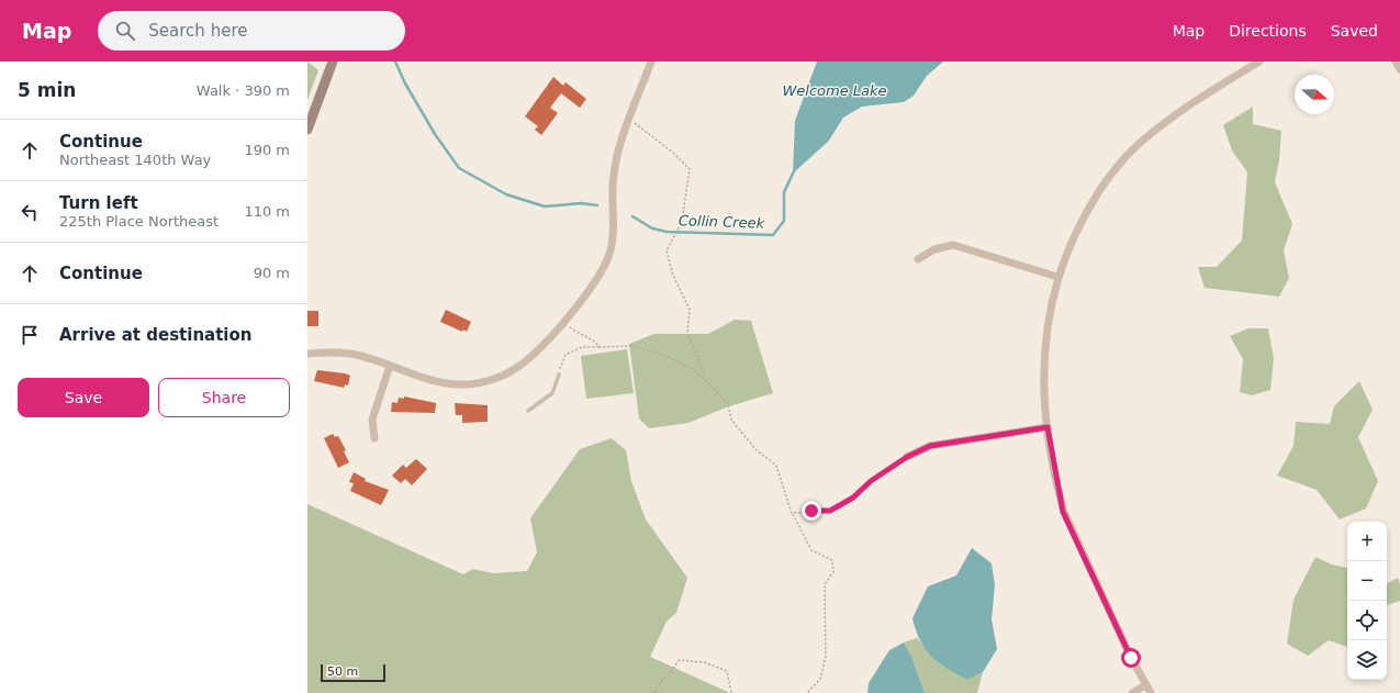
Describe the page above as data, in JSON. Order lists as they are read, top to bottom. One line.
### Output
{"water":["Welcome Lake","Collin Creek"],"scale_bar":"50 m","north":"right","page":{"header":"Map","search":"Search here","nav":["Map","Directions","Saved"],"heading":["5 min","Walk · 390 m"],"list":[["Continue","Northeast 140th Way","190 m"],["Turn left","225th Place Northeast","110 m"],["Continue","90 m"],"Arrive at destination"],"buttons":["Save","Share"],"map_buttons":["+","−"],"scale":"50 m"}}
